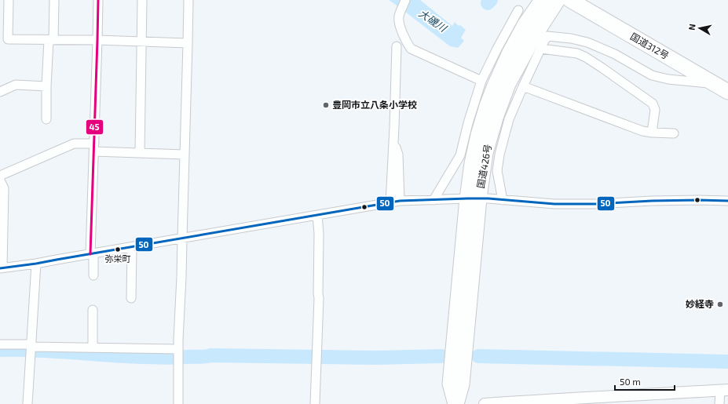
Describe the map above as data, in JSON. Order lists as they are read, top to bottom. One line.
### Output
{"streets":{"highway":["国道312号","国道426号"]},"water":["大磯川"],"places":["豊岡市立八条小学校","弥栄町","妙経寺"],"lines":["transit line 45","transit line 50"],"scale_bar":"50 m","north":"left"}
